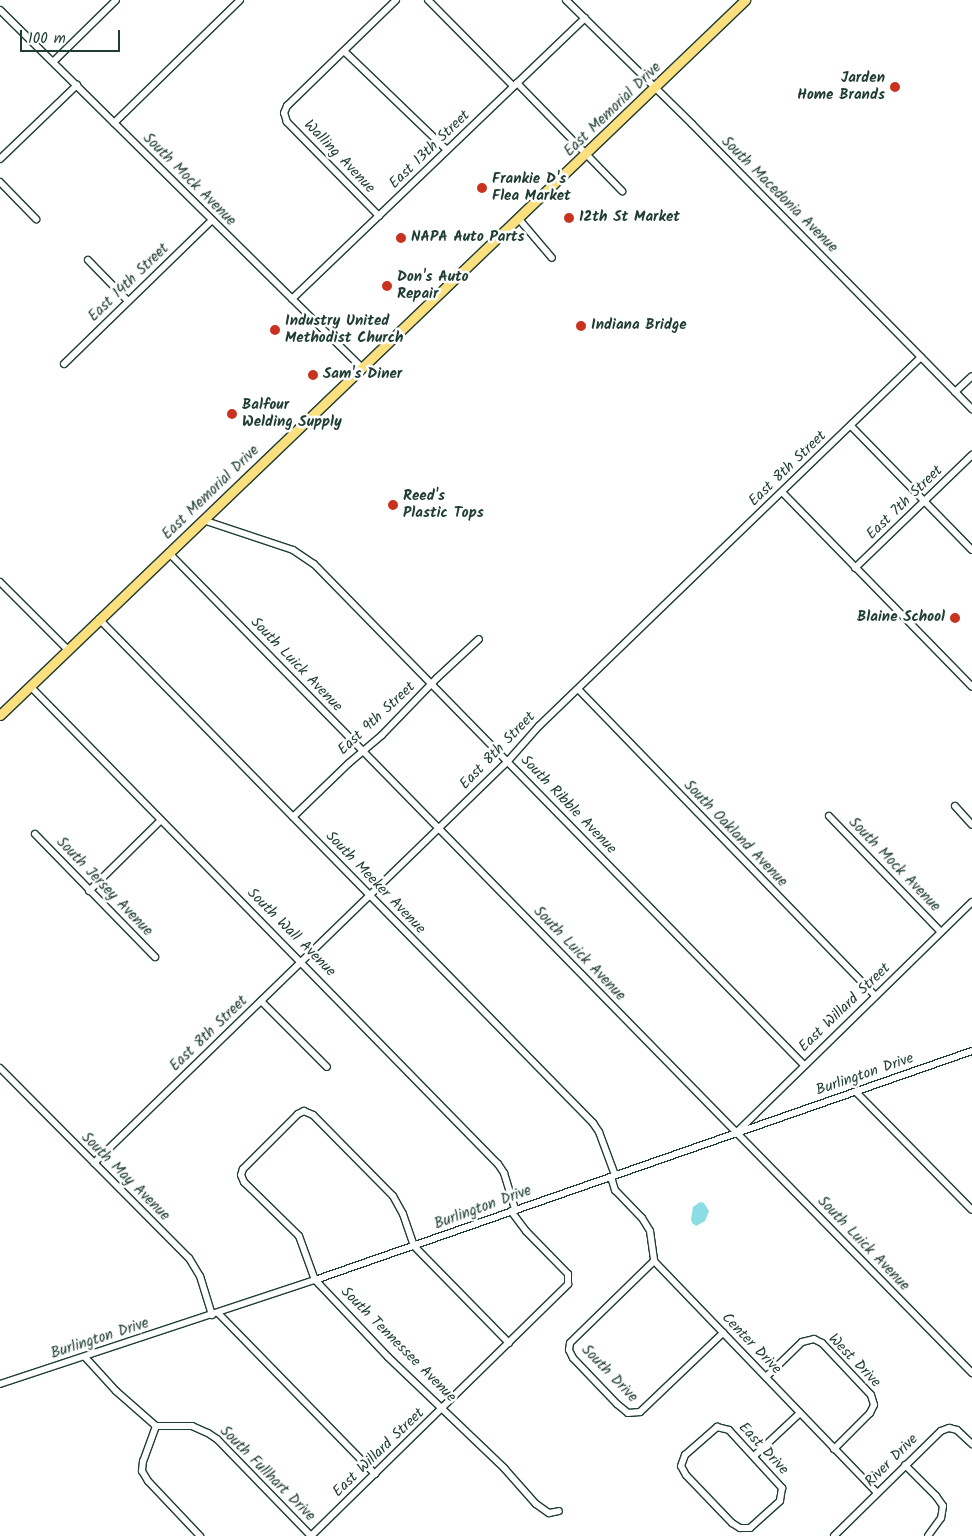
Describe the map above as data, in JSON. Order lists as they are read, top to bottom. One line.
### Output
{"streets":{"main road":["East Memorial Drive"],"street":["East 13th Street","Walling Avenue","South Mock Avenue","South Macedonia Avenue","East 14th Street","East 8th Street","East 7th Street","South Luick Avenue","East 9th Street","South Ribble Avenue","South Oakland Avenue","South Meeker Avenue","South Jersey Avenue","South Wall Avenue","East Willard Street","Burlington Drive","South May Avenue","Center Drive","South Tennessee Avenue","West Drive","South Drive","East Drive","River Drive","South Fullhart Drive"]},"crossings":[["East Memorial Drive","South Mock Avenue"],["East Memorial Drive","South Macedonia Avenue"],["East Memorial Drive","South Luick Avenue"],["East Memorial Drive","South Ribble Avenue"],["East Memorial Drive","South Meeker Avenue"],["East Memorial Drive","South Wall Avenue"],["East 13th Street","Walling Avenue"],["East 13th Street","South Mock Avenue"],["East 13th Street","South Macedonia Avenue"],["South Mock Avenue","East 14th Street"],["South Mock Avenue","East Willard Street"],["South Macedonia Avenue","East 8th Street"],["East 8th Street","South Luick Avenue"],["East 8th Street","South Ribble Avenue"],["East 8th Street","South Oakland Avenue"],["East 8th Street","South Meeker Avenue"],["East 8th Street","South Wall Avenue"],["East 8th Street","South May Avenue"],["South Luick Avenue","East 9th Street"],["South Luick Avenue","East Willard Street"],["South Luick Avenue","Burlington Drive"],["East 9th Street","South Ribble Avenue"],["East 9th Street","South Meeker Avenue"],["South Ribble Avenue","East Willard Street"],["South Oakland Avenue","East Willard Street"],["South Meeker Avenue","Burlington Drive"],["South Meeker Avenue","Center Drive"],["South Meeker Avenue","South Drive"],["South Wall Avenue","East Willard Street"],["South Wall Avenue","Burlington Drive"],["East Willard Street","Burlington Drive"],["East Willard Street","South May Avenue"],["East Willard Street","South Tennessee Avenue"],["East Willard Street","South Fullhart Drive"],["Burlington Drive","South May Avenue"],["Burlington Drive","South Tennessee Avenue"],["Center Drive","West Drive"],["Center Drive","South Drive"],["Center Drive","River Drive"]],"places":["Jarden Home Brands","Frankie D's Flea Market","12th St Market","NAPA Auto Parts","Don's Auto Repair","Indiana Bridge","Industry United Methodist Church","Sam's Diner","Balfour Welding Supply","Reed's Plastic Tops","Blaine School"],"scale_bar":"100 m"}
